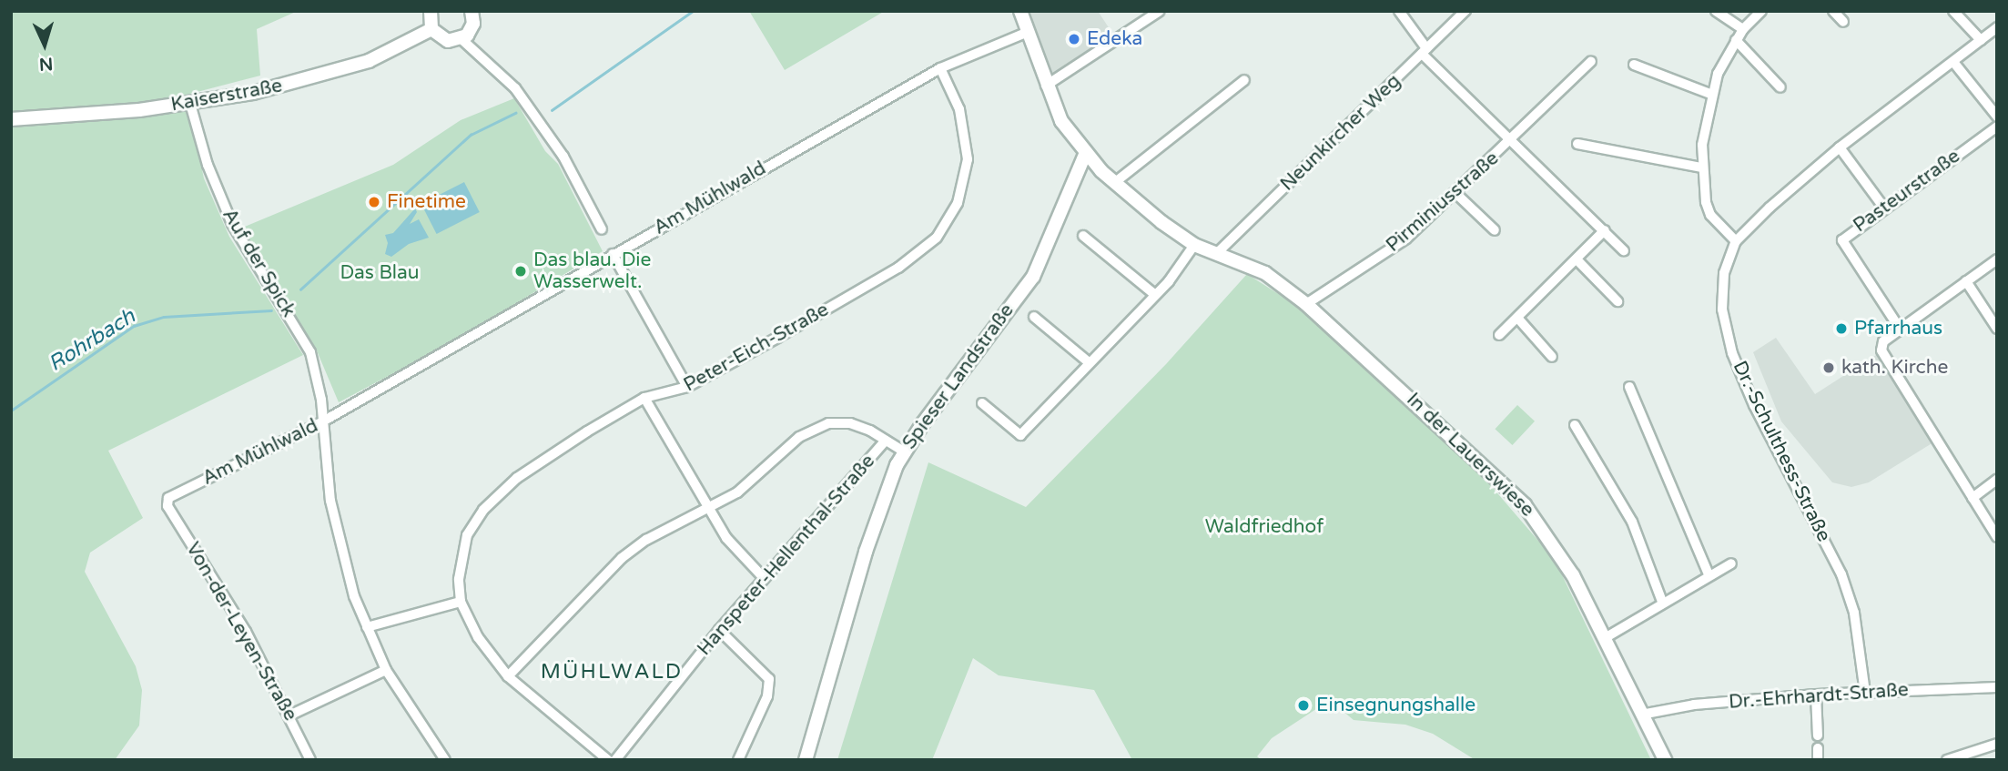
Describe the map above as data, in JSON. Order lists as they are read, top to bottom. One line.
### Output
{"streets":{"street":["Kaiserstraße","Neunkircher Weg","Pasteurstraße","Am Mühlwald","Pirminiusstraße","Auf der Spick","Peter-Eich-Straße","Spieser Landstraße","Dr.-Schulthess-Straße","In der Lauerswiese","Hanspeter-Hellenthal-Straße","Von-der-Leyen-Straße","Dr.-Ehrhardt-Straße"]},"crossings":[["Kaiserstraße","Auf der Spick"],["Neunkircher Weg","In der Lauerswiese"],["Am Mühlwald","Auf der Spick"],["Am Mühlwald","Peter-Eich-Straße"],["Am Mühlwald","Von-der-Leyen-Straße"],["Pirminiusstraße","In der Lauerswiese"],["Spieser Landstraße","In der Lauerswiese"],["Dr.-Schulthess-Straße","Dr.-Ehrhardt-Straße"],["In der Lauerswiese","Dr.-Ehrhardt-Straße"]],"districts":["MÜHLWALD"],"water":["Rohrbach"],"parks":["Das Blau","Waldfriedhof"],"places":["Edeka","Finetime","Das blau. Die Wasserwelt.","Pfarrhaus","kath. Kirche","Einsegnungshalle"],"north":"bottom"}
